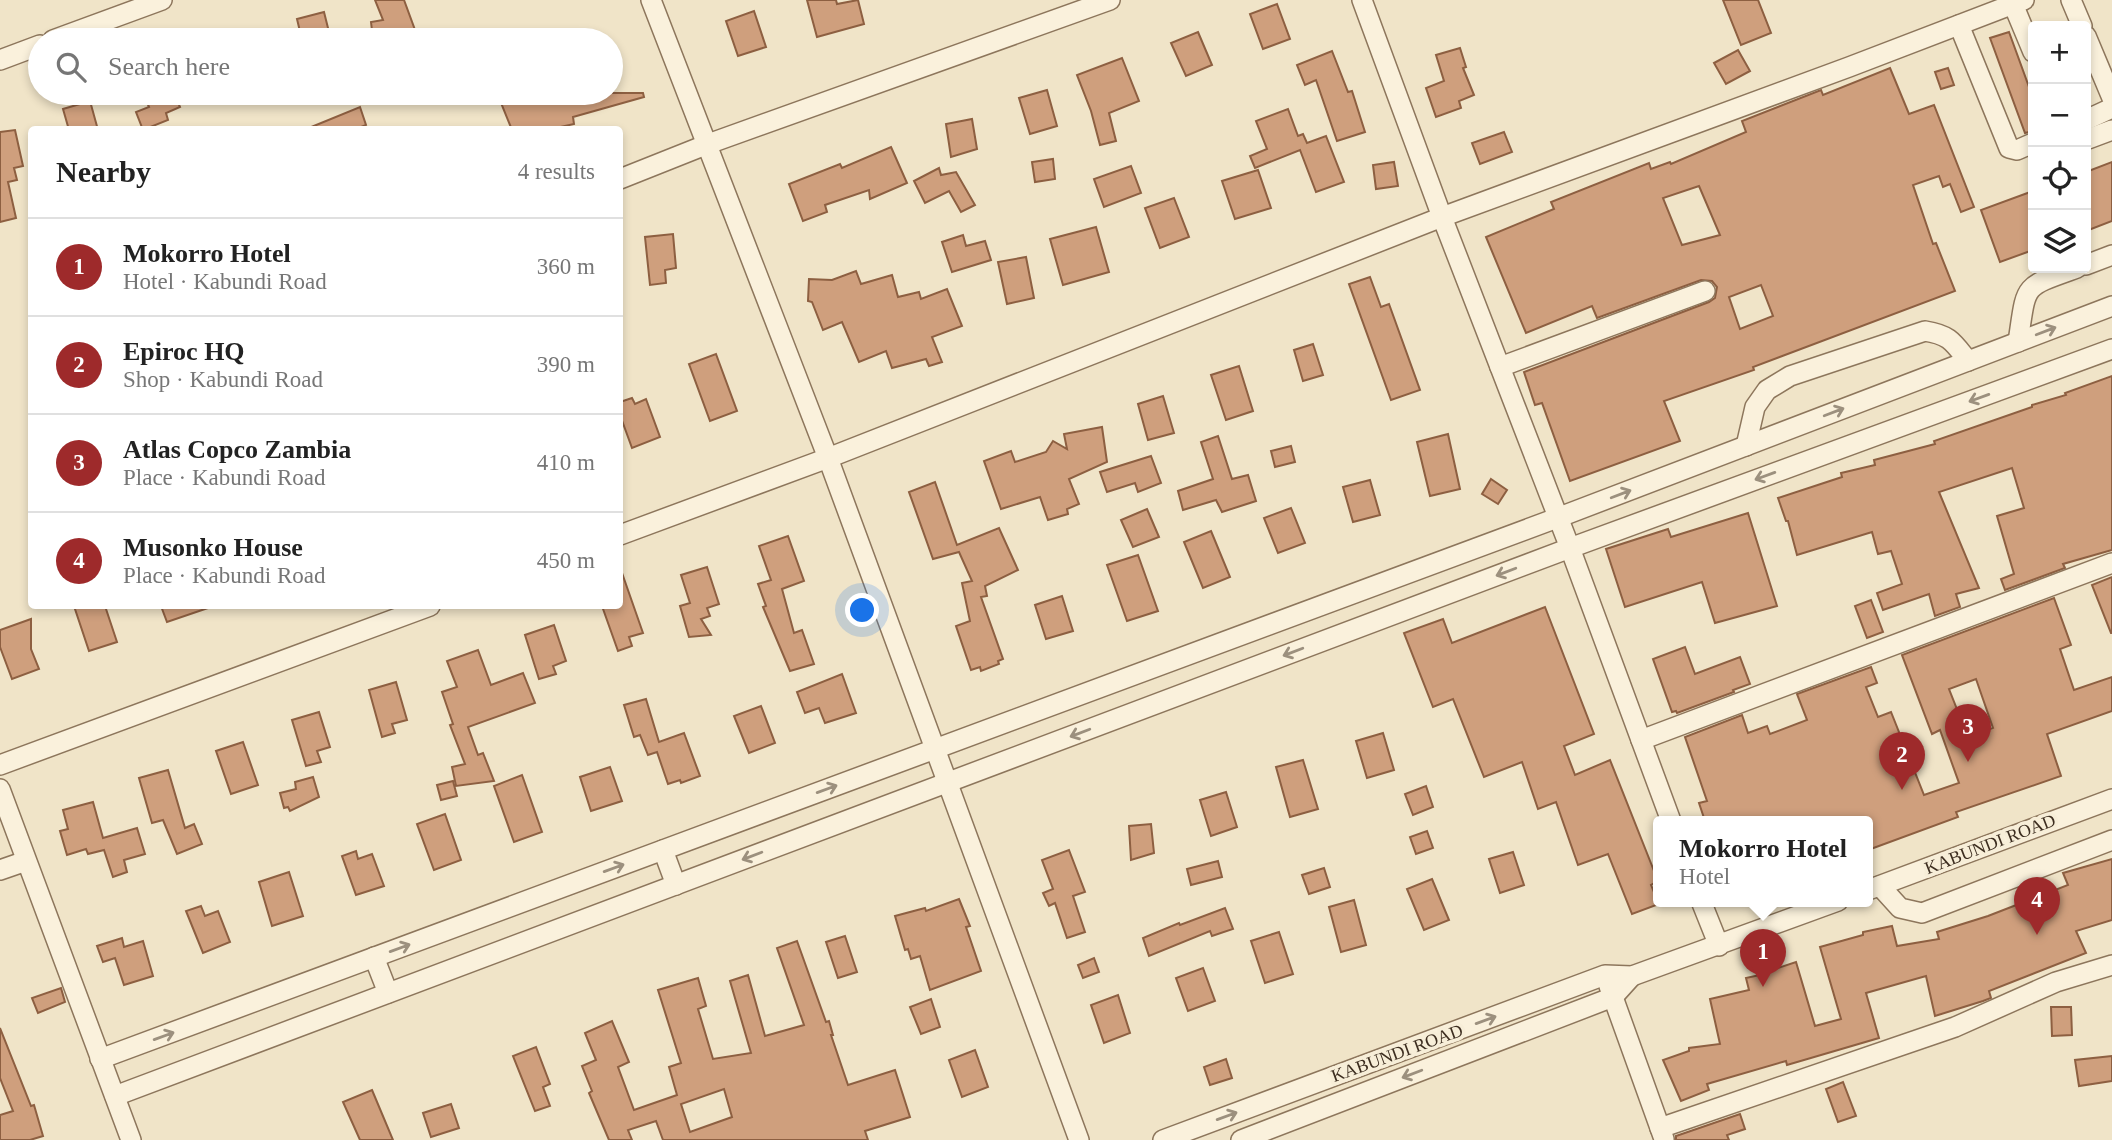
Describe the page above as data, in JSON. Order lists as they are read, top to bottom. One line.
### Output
{"streets":{"street":["KABUNDI ROAD"]},"page":{"map_buttons":["+","−"],"search":"Search here","heading":["Nearby","4 results"],"list":[{"mark":"1","name":"Mokorro Hotel","note":"Hotel · Kabundi Road","value":"360 m"},{"mark":"2","name":"Epiroc HQ","note":"Shop · Kabundi Road","value":"390 m"},{"mark":"3","name":"Atlas Copco Zambia","note":"Place · Kabundi Road","value":"410 m"},{"mark":"4","name":"Musonko House","note":"Place · Kabundi Road","value":"450 m"}],"pins":["3","2","4","1"],"popup":["Mokorro Hotel","Hotel"]}}
